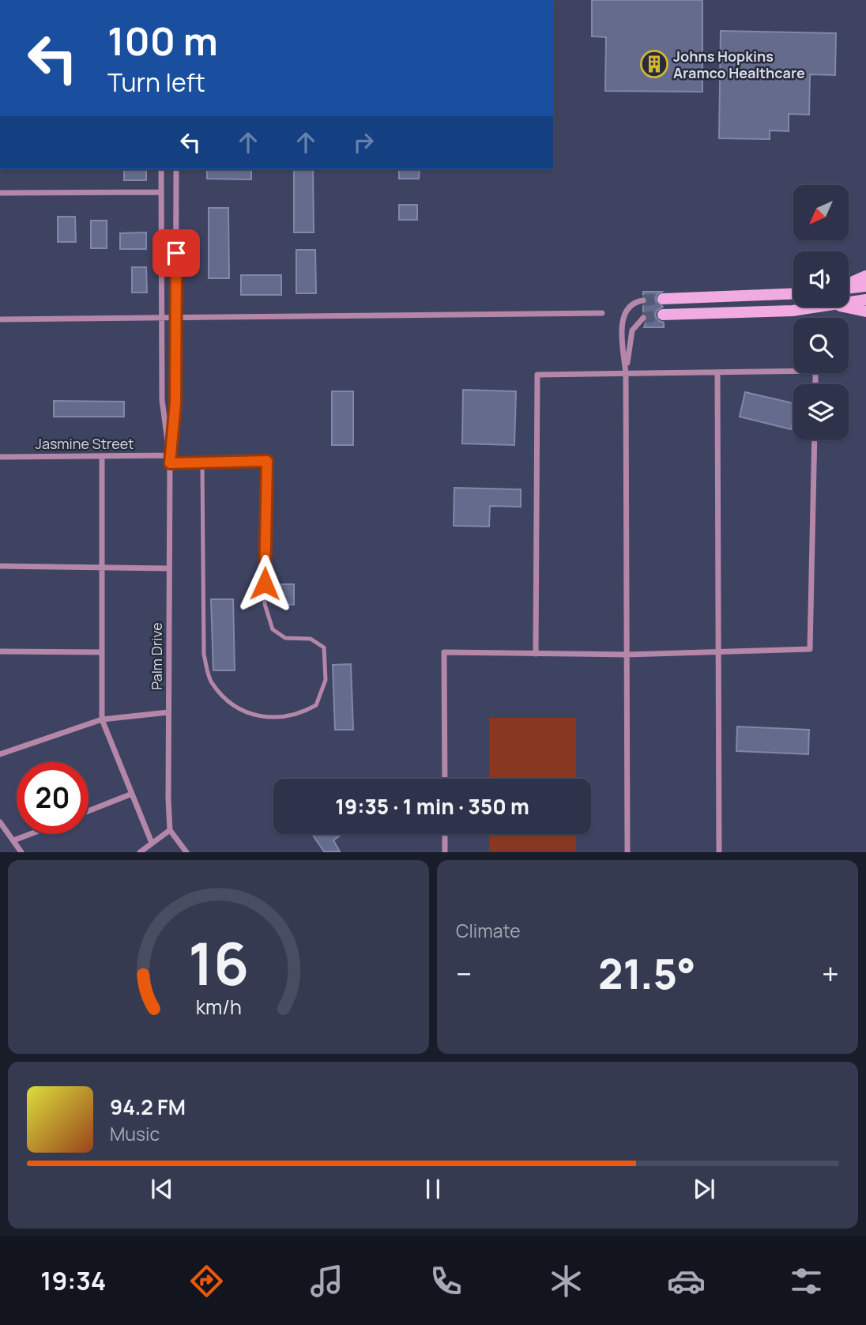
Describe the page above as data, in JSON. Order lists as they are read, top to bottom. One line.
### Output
{"streets":{"street":["Jasmine Street","Palm Drive"]},"crossings":[["Jasmine Street","Palm Drive"]],"places":{"building":["Johns Hopkins Aramco Healthcare"]},"north":"bottom left","page":{"turn":["100 m","Turn left"],"limit":"20","trip":"19:35 · 1 min · 350 m","tile":"Climate","heat":["−","21.5°","+"],"song":["94.2 FM","Music"],"tabs":"19:34","gauge":["16","km/h"]}}
